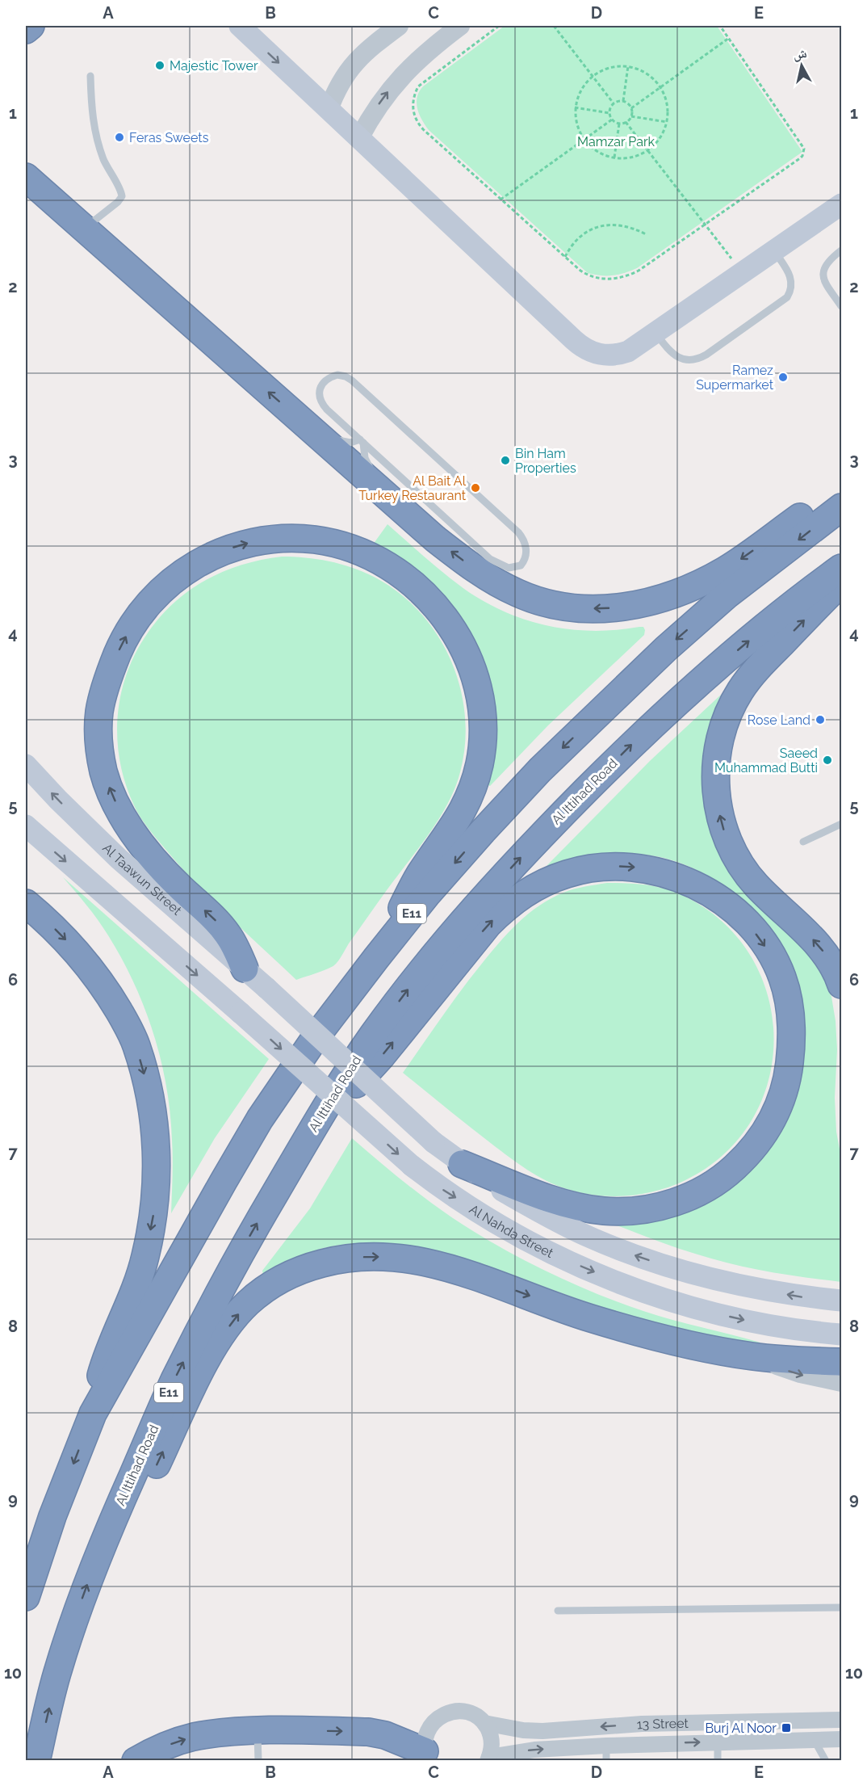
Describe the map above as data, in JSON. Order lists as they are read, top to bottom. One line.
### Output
{"streets":{"highway":["Al Ittihad Road","E11"],"main road":["Al Taawun Street","Al Nahda Street"],"street":["13 Street"]},"one_way":["Al Taawun Street"],"parks":["Mamzar Park"],"places":{"other":["Majestic Tower","Feras Sweets","Ramez Supermarket","Bin Ham Properties","Al Bait Al Turkey Restaurant","Rose Land","Saeed Muhammad Butti"],"transit":["Burj Al Noor"]},"north":"top","grid":{"columns":["A","B","C","D","E"],"rows":["1","2","3","4","5","6","7","8","9","10"]}}
